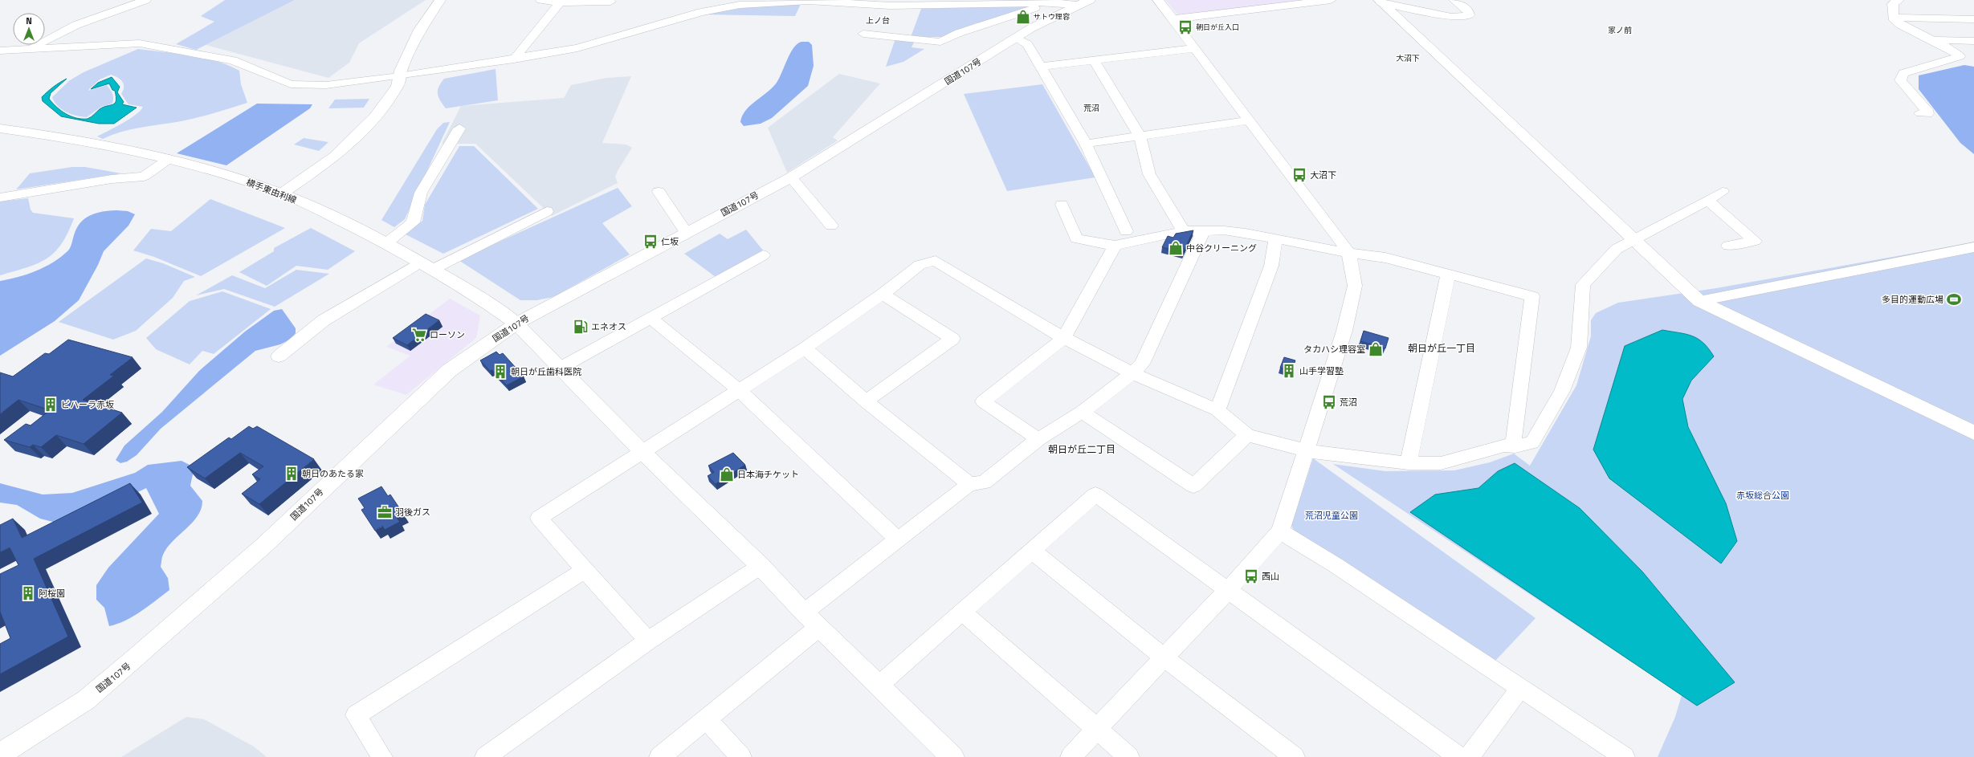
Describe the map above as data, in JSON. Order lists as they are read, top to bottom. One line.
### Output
{"streets":{"main road":["国道107号","横手東由利線"]},"crossings":[["国道107号","横手東由利線"]],"districts":["上ノ台","家ノ前","大沼下","荒沼","朝日が丘一丁目","朝日が丘二丁目"],"parks":["赤坂総合公園","荒沼児童公園"],"places":{"shop":["サトウ理容","中谷クリーニング","タカハシ理容室","日本海チケット"],"bus stop":["朝日が丘入口","大沼下","仁坂","荒沼","西山"],"sports":["多目的運動広場"],"fuel station":["エネオス"],"supermarket":["ローソン"],"building":["山手学習塾","朝日が丘歯科医院","ビハーラ赤坂","朝日のあたる家","阿桜園"],"office":["羽後ガス"]},"north":"top"}
